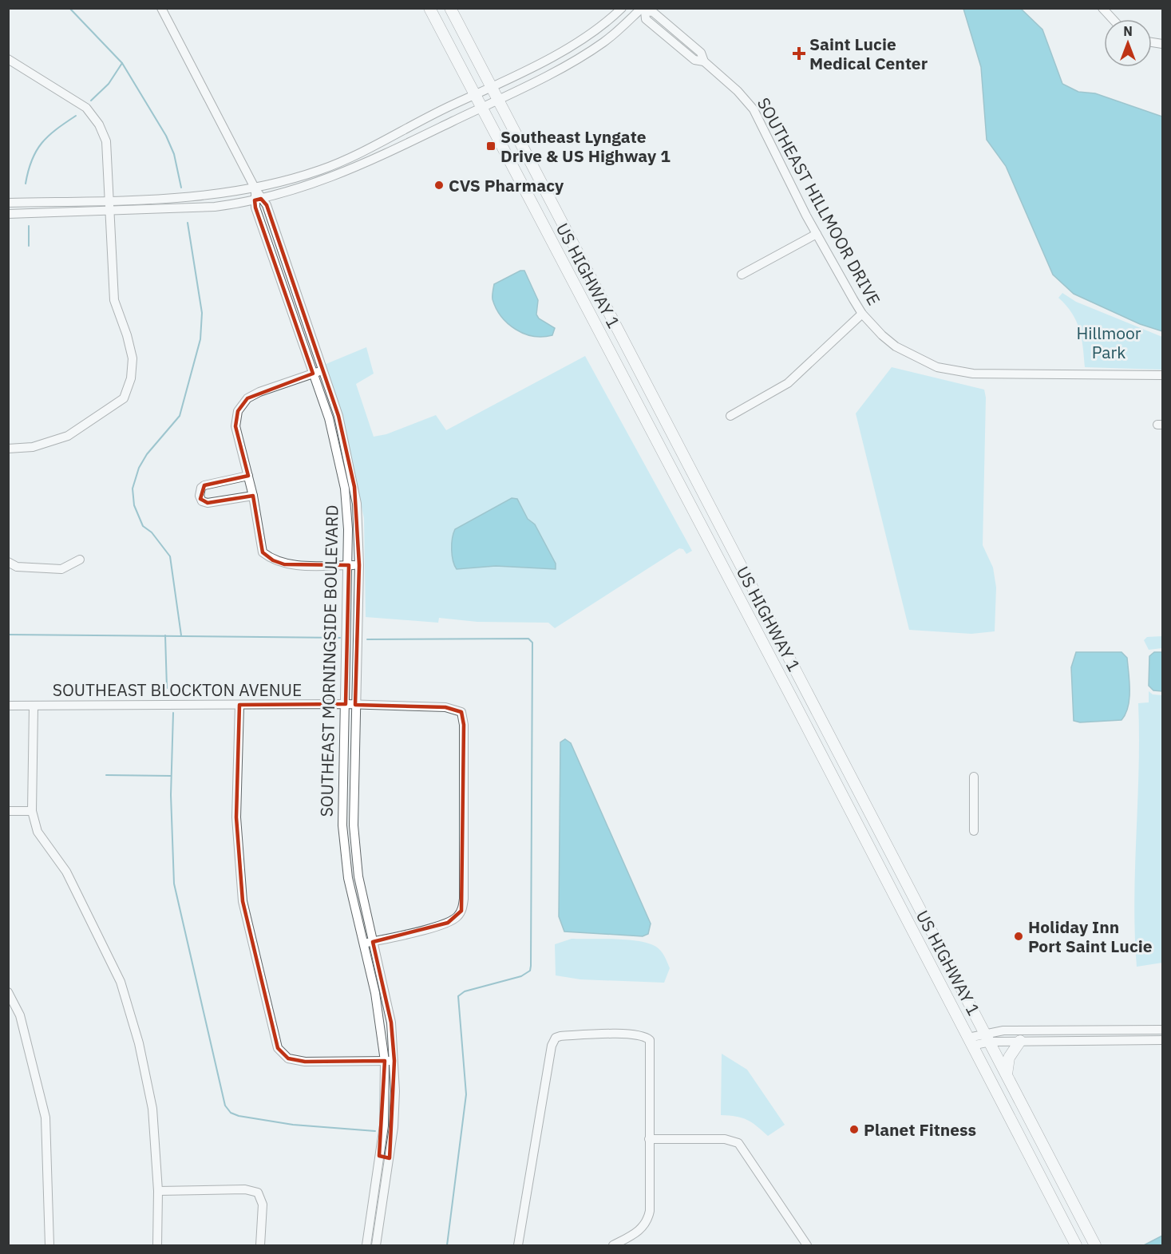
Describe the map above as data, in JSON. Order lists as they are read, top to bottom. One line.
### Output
{"streets":{"main road":["US HIGHWAY 1"],"street":["SOUTHEAST HILLMOOR DRIVE","SOUTHEAST MORNINGSIDE BOULEVARD","SOUTHEAST BLOCKTON AVENUE"]},"crossings":[["SOUTHEAST MORNINGSIDE BOULEVARD","SOUTHEAST BLOCKTON AVENUE"]],"parks":["Hillmoor Park"],"places":{"health":["Saint Lucie Medical Center"],"transit":["Southeast Lyngate Drive & US Highway 1"],"other":["CVS Pharmacy","Holiday Inn Port Saint Lucie","Planet Fitness"]},"north":"top"}
